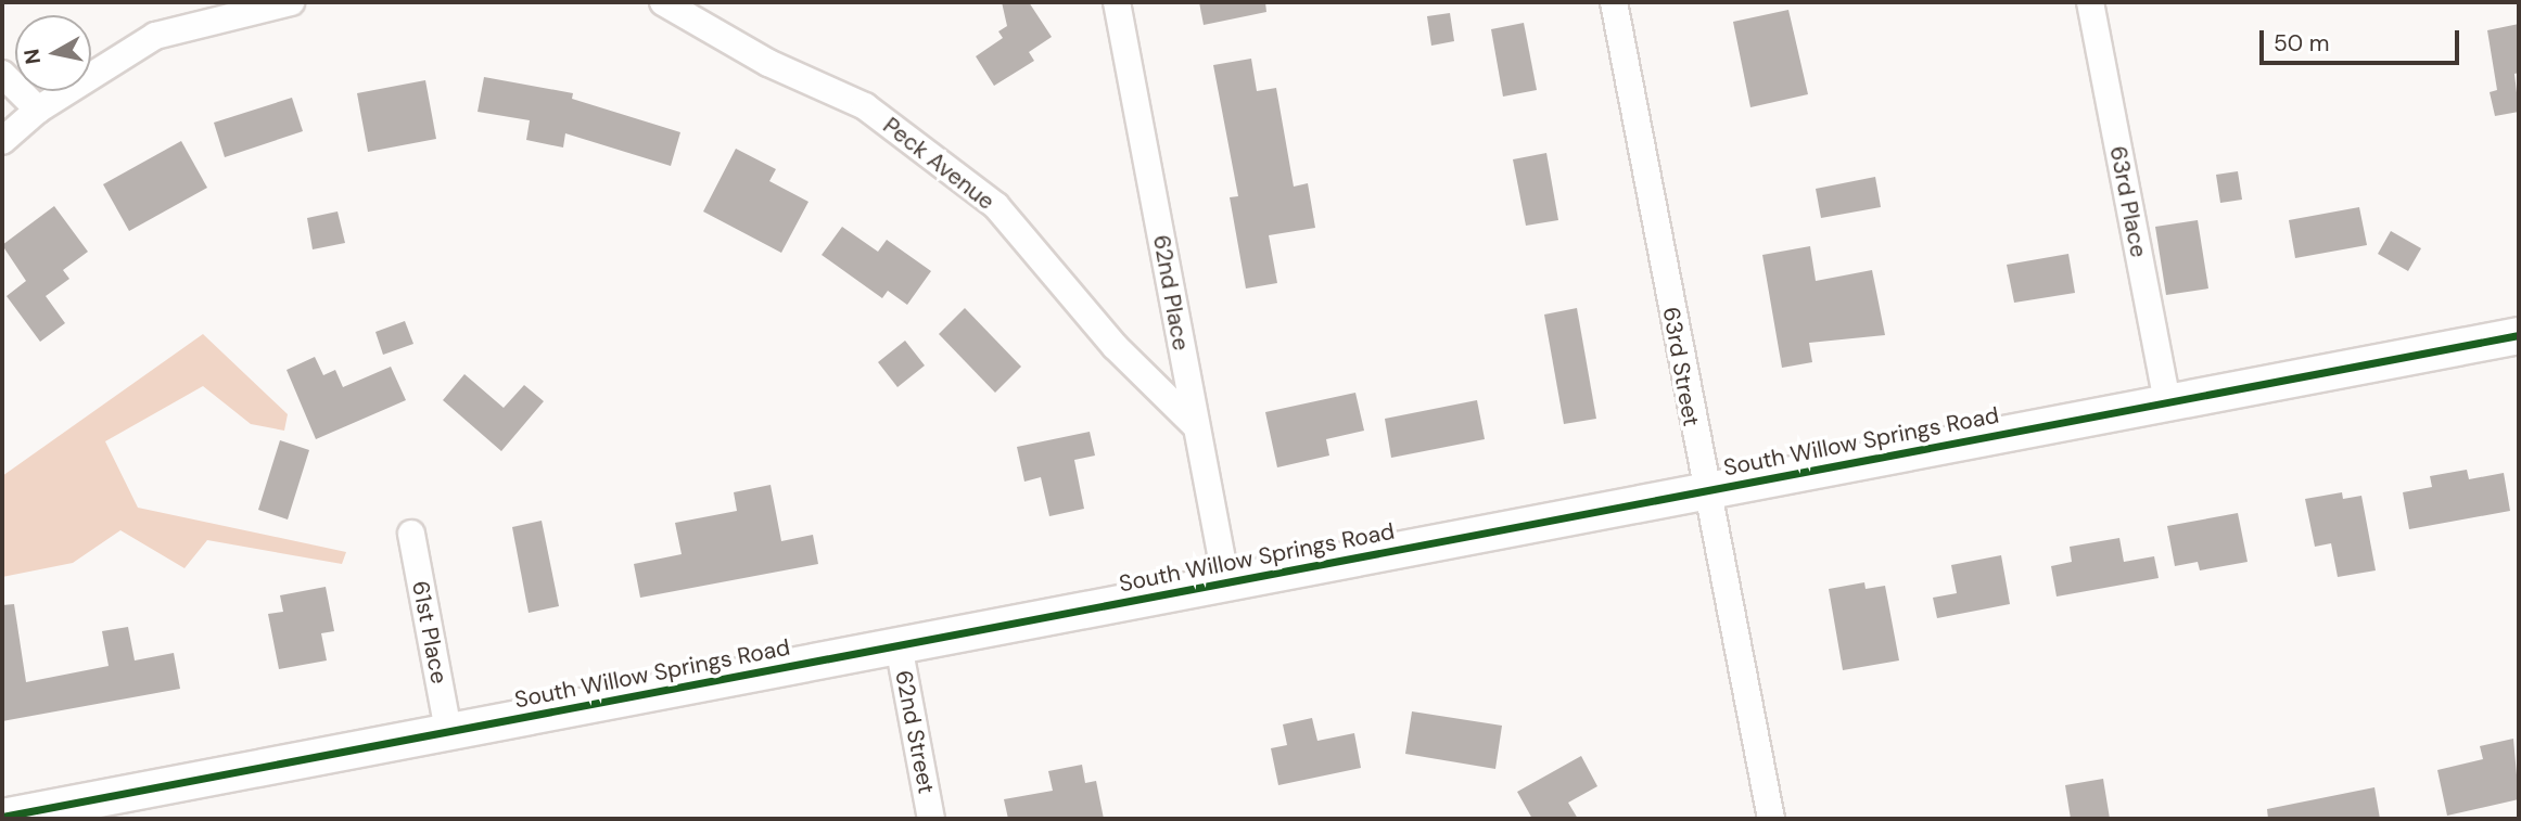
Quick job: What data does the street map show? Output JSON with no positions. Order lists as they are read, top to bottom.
{
  "streets": {
    "street": [
      "Peck Avenue",
      "63rd Place",
      "62nd Place",
      "63rd Street",
      "South Willow Springs Road",
      "61st Place",
      "62nd Street"
    ]
  },
  "crossings": [
    ["Peck Avenue", "62nd Place"],
    ["63rd Place", "South Willow Springs Road"],
    ["62nd Place", "South Willow Springs Road"],
    ["63rd Street", "South Willow Springs Road"],
    ["South Willow Springs Road", "61st Place"],
    ["South Willow Springs Road", "62nd Street"]
  ],
  "scale_bar": "50 m",
  "north": "left"
}
